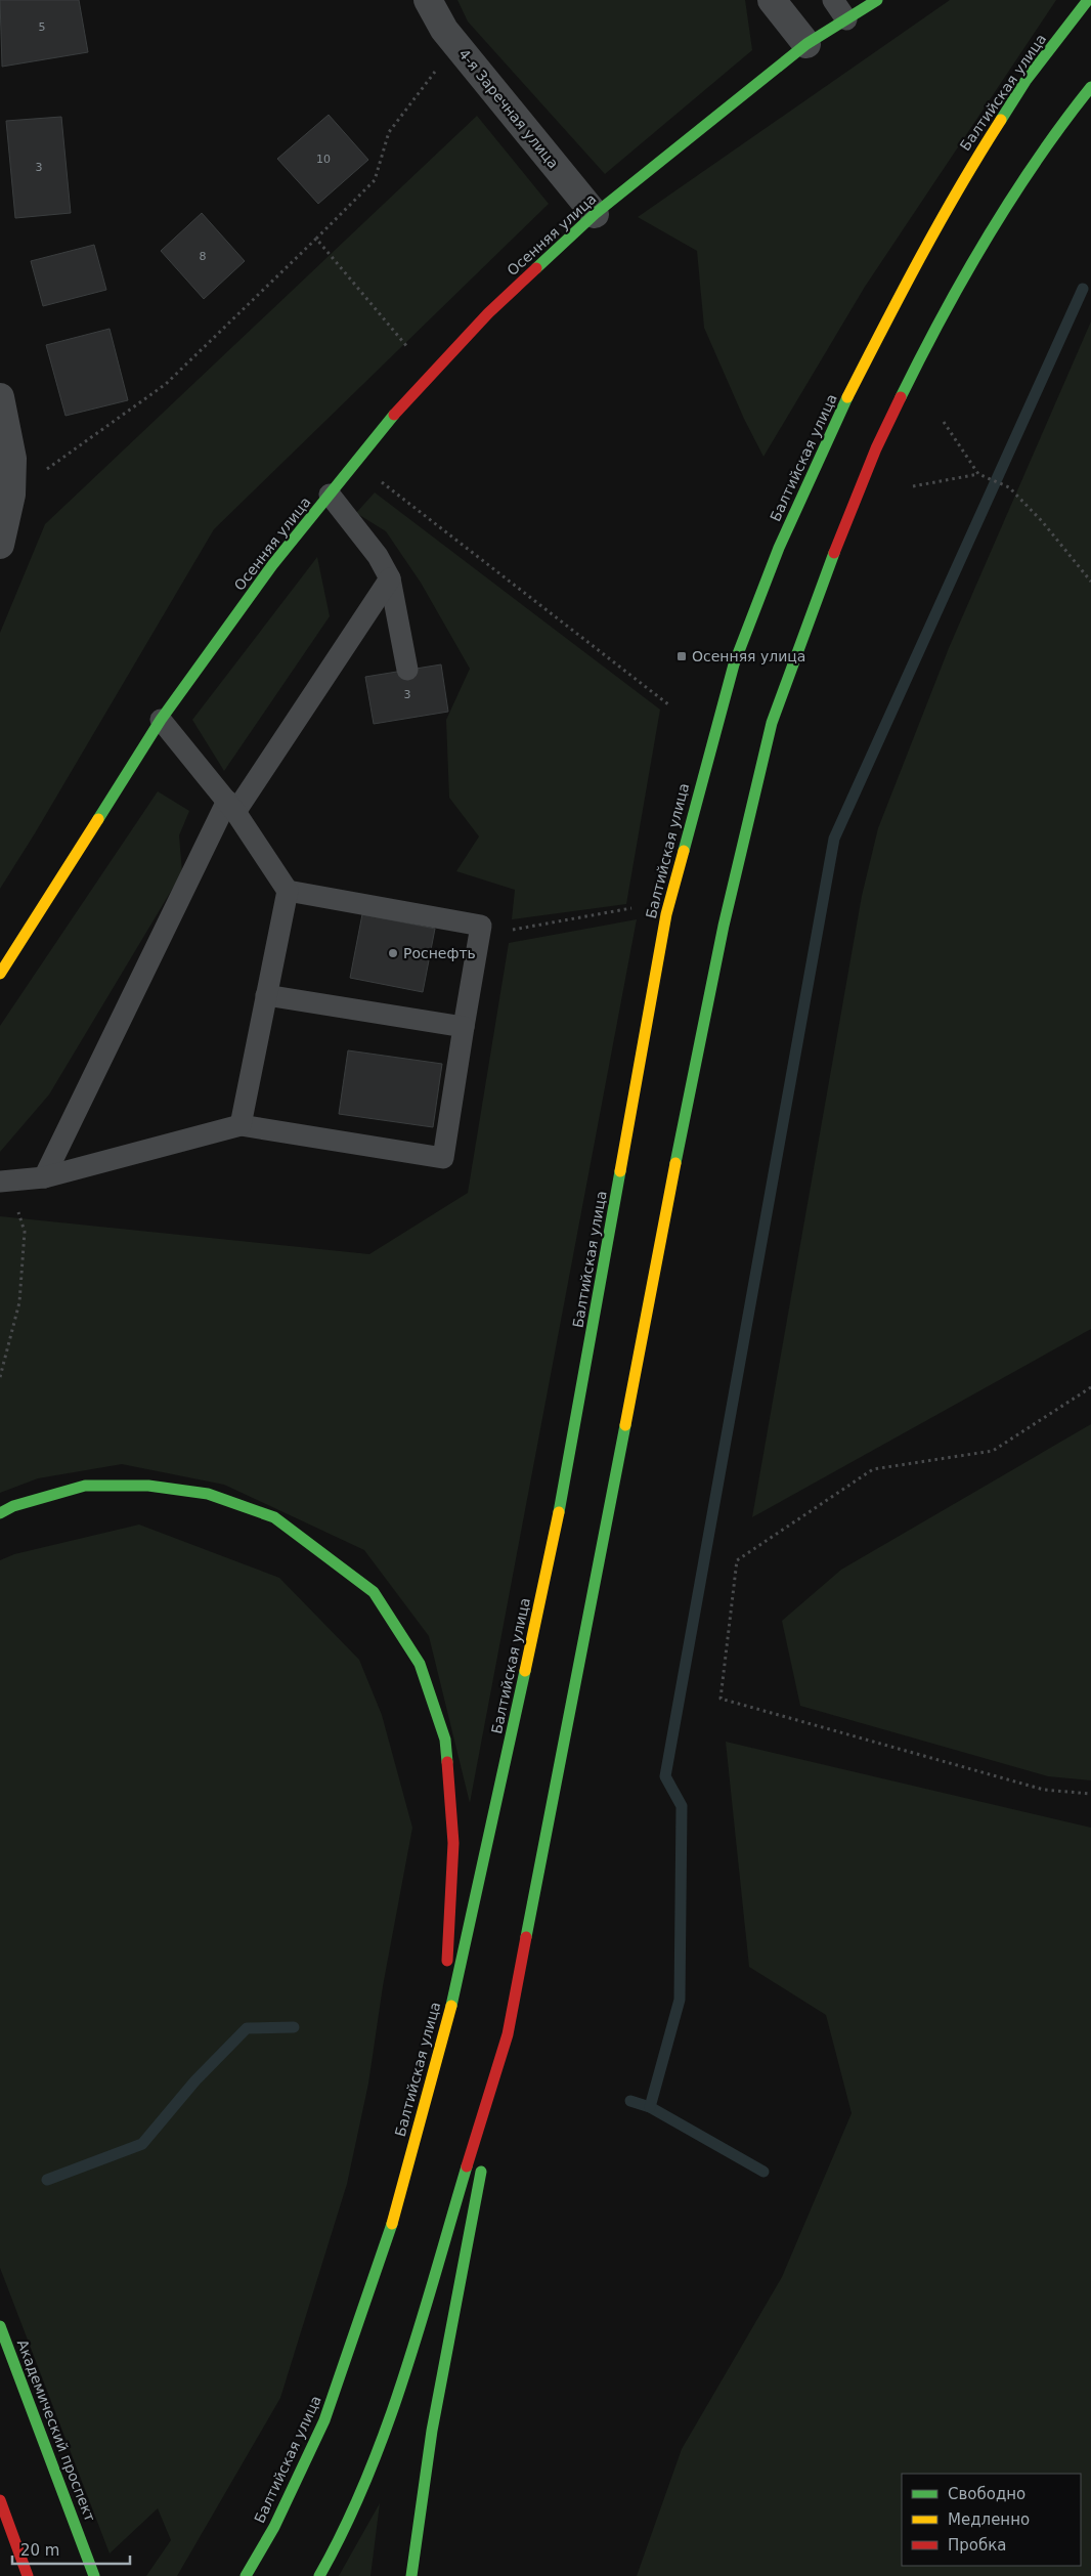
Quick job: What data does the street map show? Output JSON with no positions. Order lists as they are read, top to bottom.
{
  "streets": {
    "main road": ["Балтийская улица", "Осенняя улица", "Академический проспект"],
    "street": ["4-я Заречная улица"]
  },
  "crossings": [
    ["4-я Заречная улица", "Осенняя улица"]
  ],
  "places": {
    "transit": ["Осенняя улица"],
    "other": ["Роснефть"]
  },
  "house_numbers": [
    "5",
    "10",
    "3",
    "8",
    "3"
  ],
  "legend": ["Свободно", "Медленно", "Пробка"],
  "scale_bar": "20 m"
}
